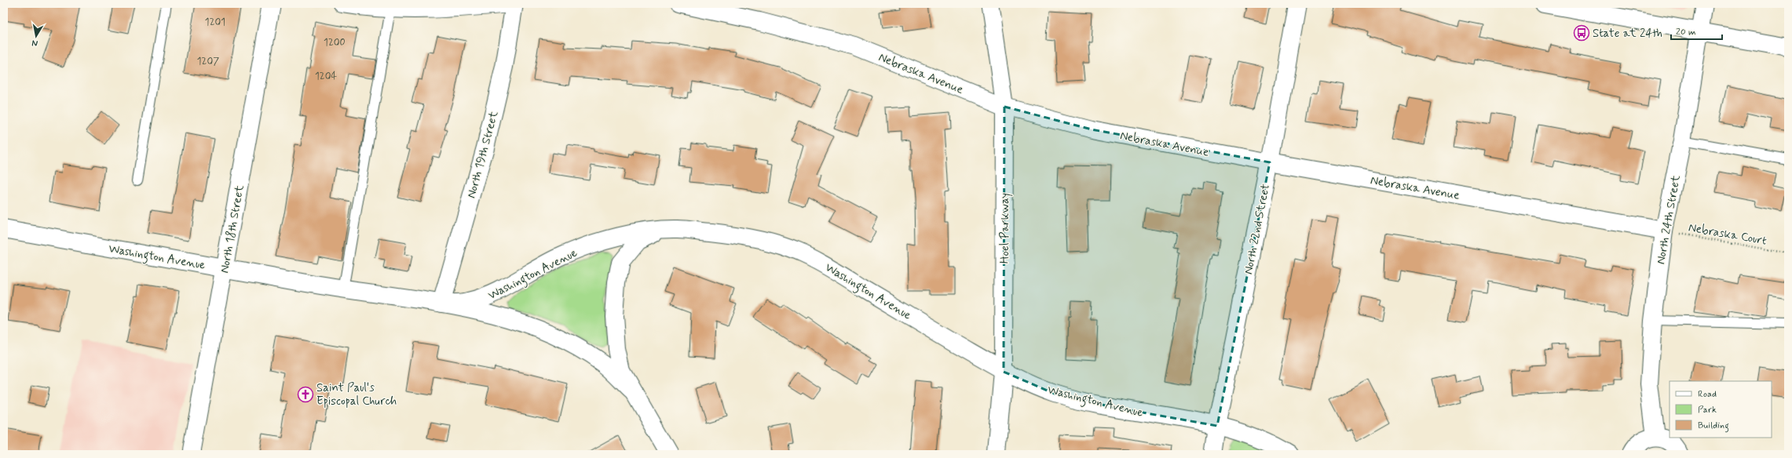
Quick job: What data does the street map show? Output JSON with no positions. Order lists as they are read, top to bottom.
{
  "streets": {
    "street": [
      "Nebraska Avenue",
      "North 19th Street",
      "North 24th Street",
      "Hoel Parkway",
      "North 18th Street",
      "North 22nd Street",
      "Washington Avenue"
    ],
    "path": ["Nebraska Court"]
  },
  "crossings": [
    ["Nebraska Avenue", "North 24th Street"],
    ["Nebraska Avenue", "Hoel Parkway"],
    ["Nebraska Avenue", "North 22nd Street"],
    ["Nebraska Avenue", "Nebraska Court"],
    ["North 19th Street", "Washington Avenue"],
    ["North 24th Street", "Nebraska Court"],
    ["Hoel Parkway", "Washington Avenue"],
    ["North 18th Street", "Washington Avenue"],
    ["North 22nd Street", "Washington Avenue"]
  ],
  "places": {
    "bus stop": ["State at 24th"],
    "church": ["Saint Paul's Episcopal Church"]
  },
  "house_numbers": [
    "1201",
    "1200",
    "1207",
    "1204"
  ],
  "legend": ["Road", "Park", "Building"],
  "scale_bar": "20 m",
  "north": "bottom"
}
